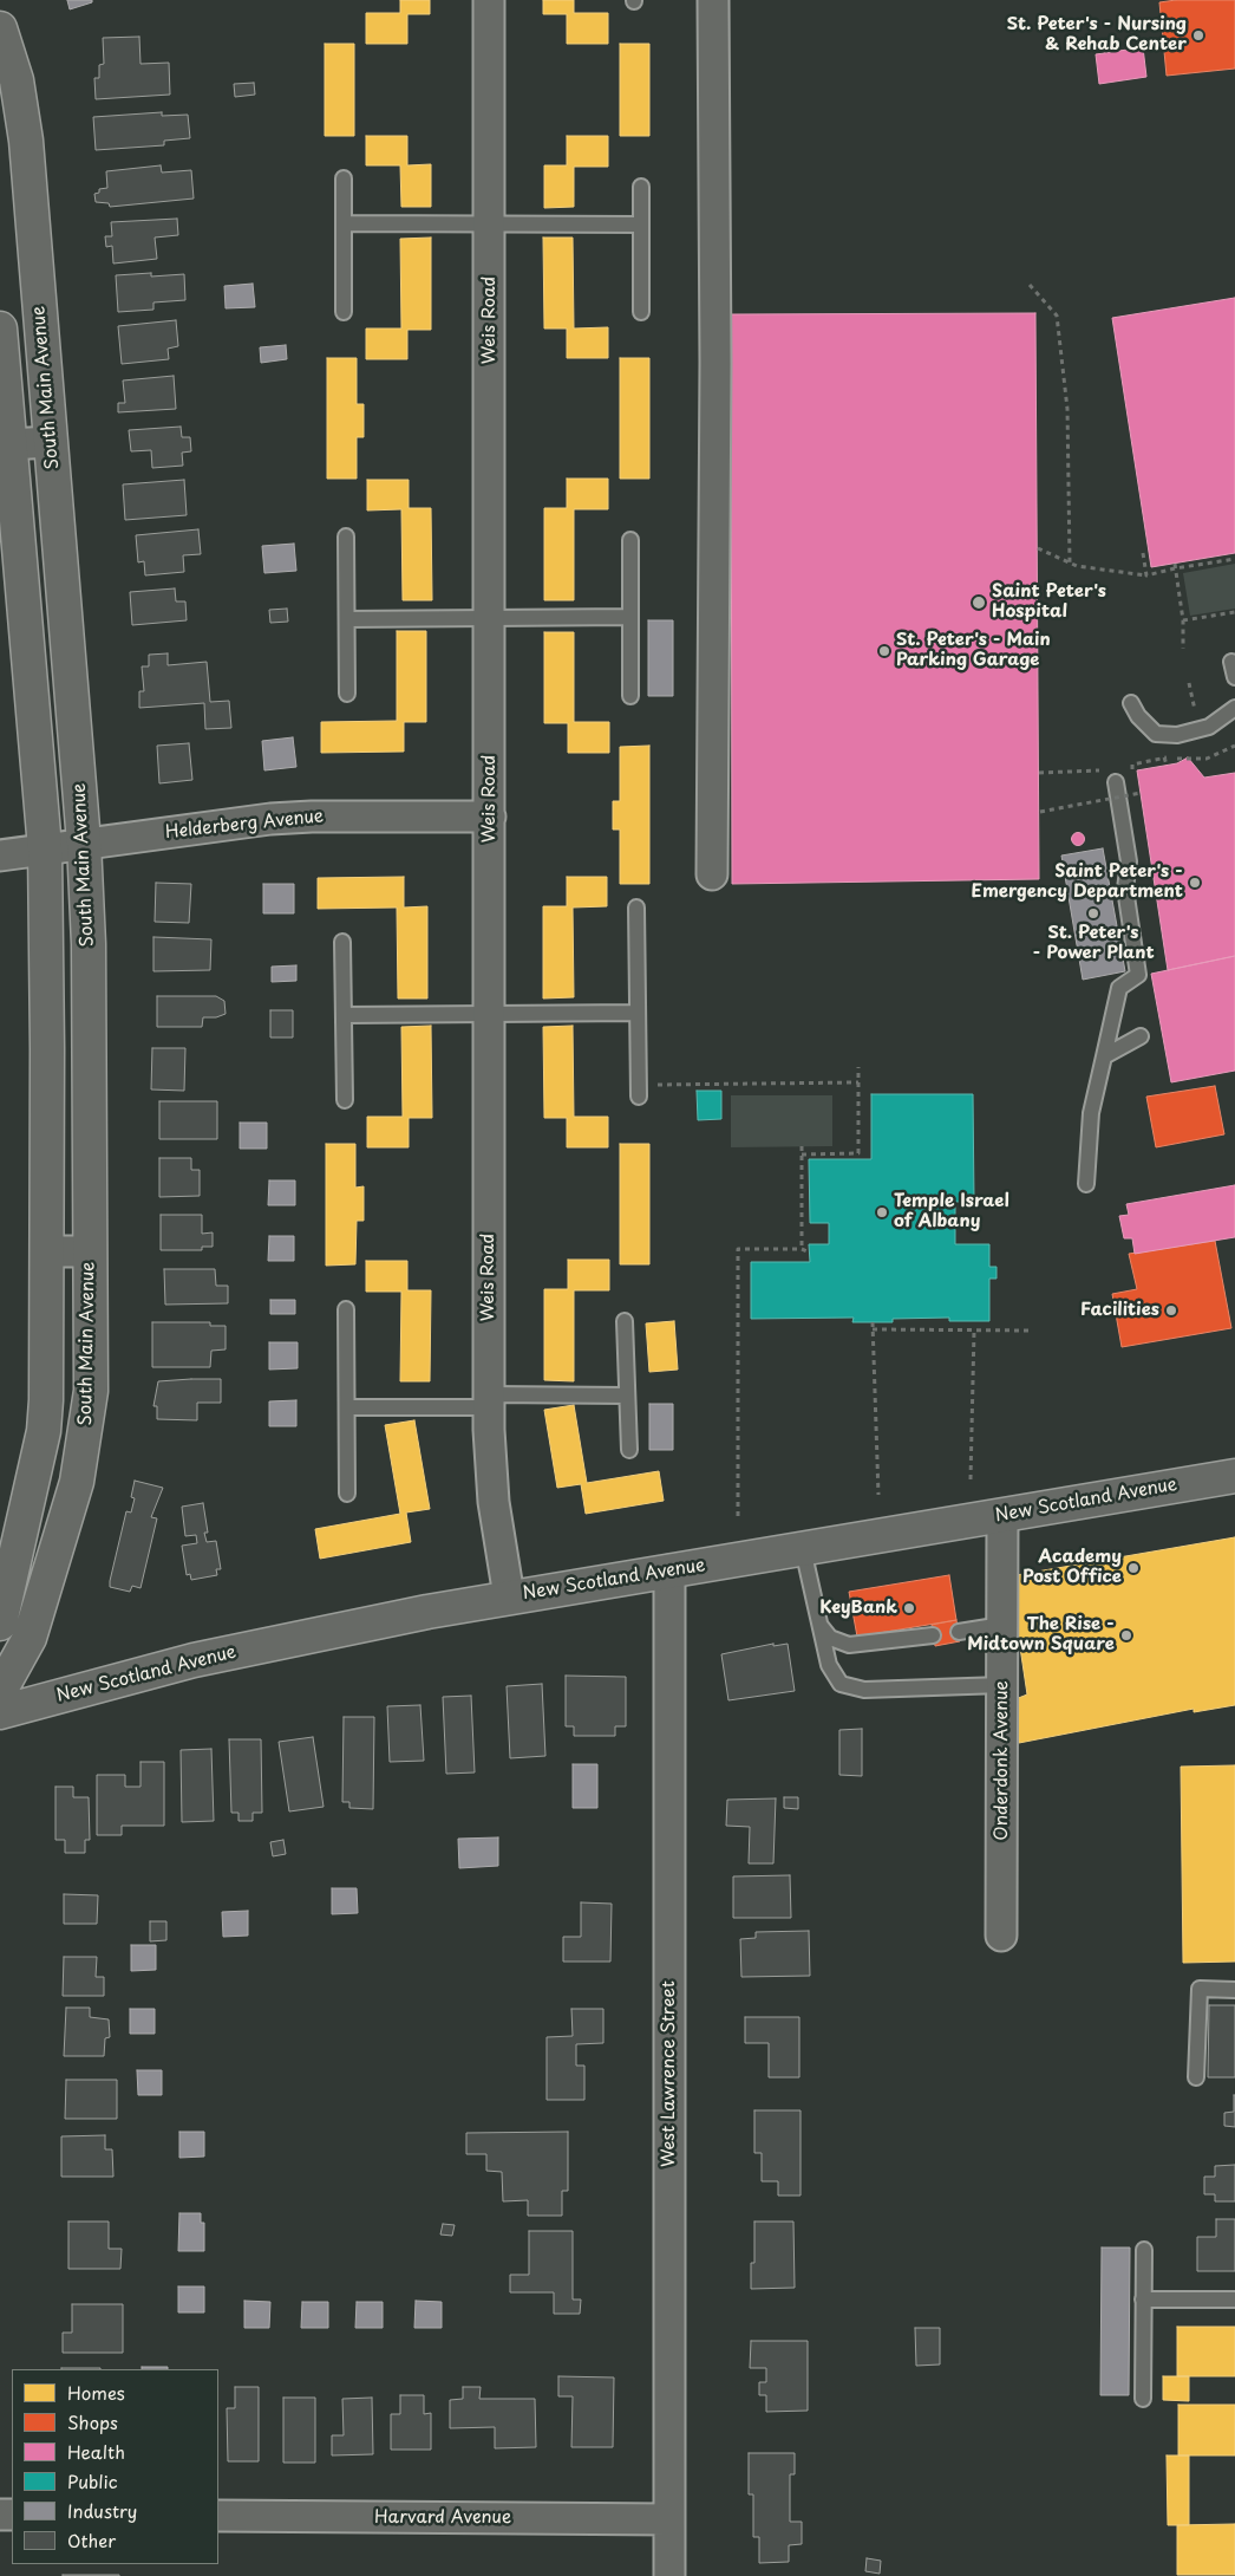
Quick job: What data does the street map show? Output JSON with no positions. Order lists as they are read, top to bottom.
{
  "streets": {
    "street": [
      "Weis Road",
      "South Main Avenue",
      "Helderberg Avenue",
      "New Scotland Avenue",
      "Onderdonk Avenue",
      "West Lawrence Street",
      "Harvard Avenue"
    ]
  },
  "crossings": [
    ["Weis Road", "Helderberg Avenue"],
    ["Weis Road", "New Scotland Avenue"],
    ["South Main Avenue", "Helderberg Avenue"],
    ["New Scotland Avenue", "Onderdonk Avenue"],
    ["New Scotland Avenue", "West Lawrence Street"],
    ["West Lawrence Street", "Harvard Avenue"]
  ],
  "places": [
    "St. Peter's - Nursing & Rehab Center",
    "Saint Peter's Hospital",
    "St. Peter's - Main Parking Garage",
    "Saint Peter's - Emergency Department",
    "St. Peter's - Power Plant",
    "Temple Israel of Albany",
    "Facilities",
    "Academy Post Office",
    "KeyBank",
    "The Rise - Midtown Square"
  ],
  "legend": [
    "Homes",
    "Shops",
    "Health",
    "Public",
    "Industry",
    "Other"
  ]
}
